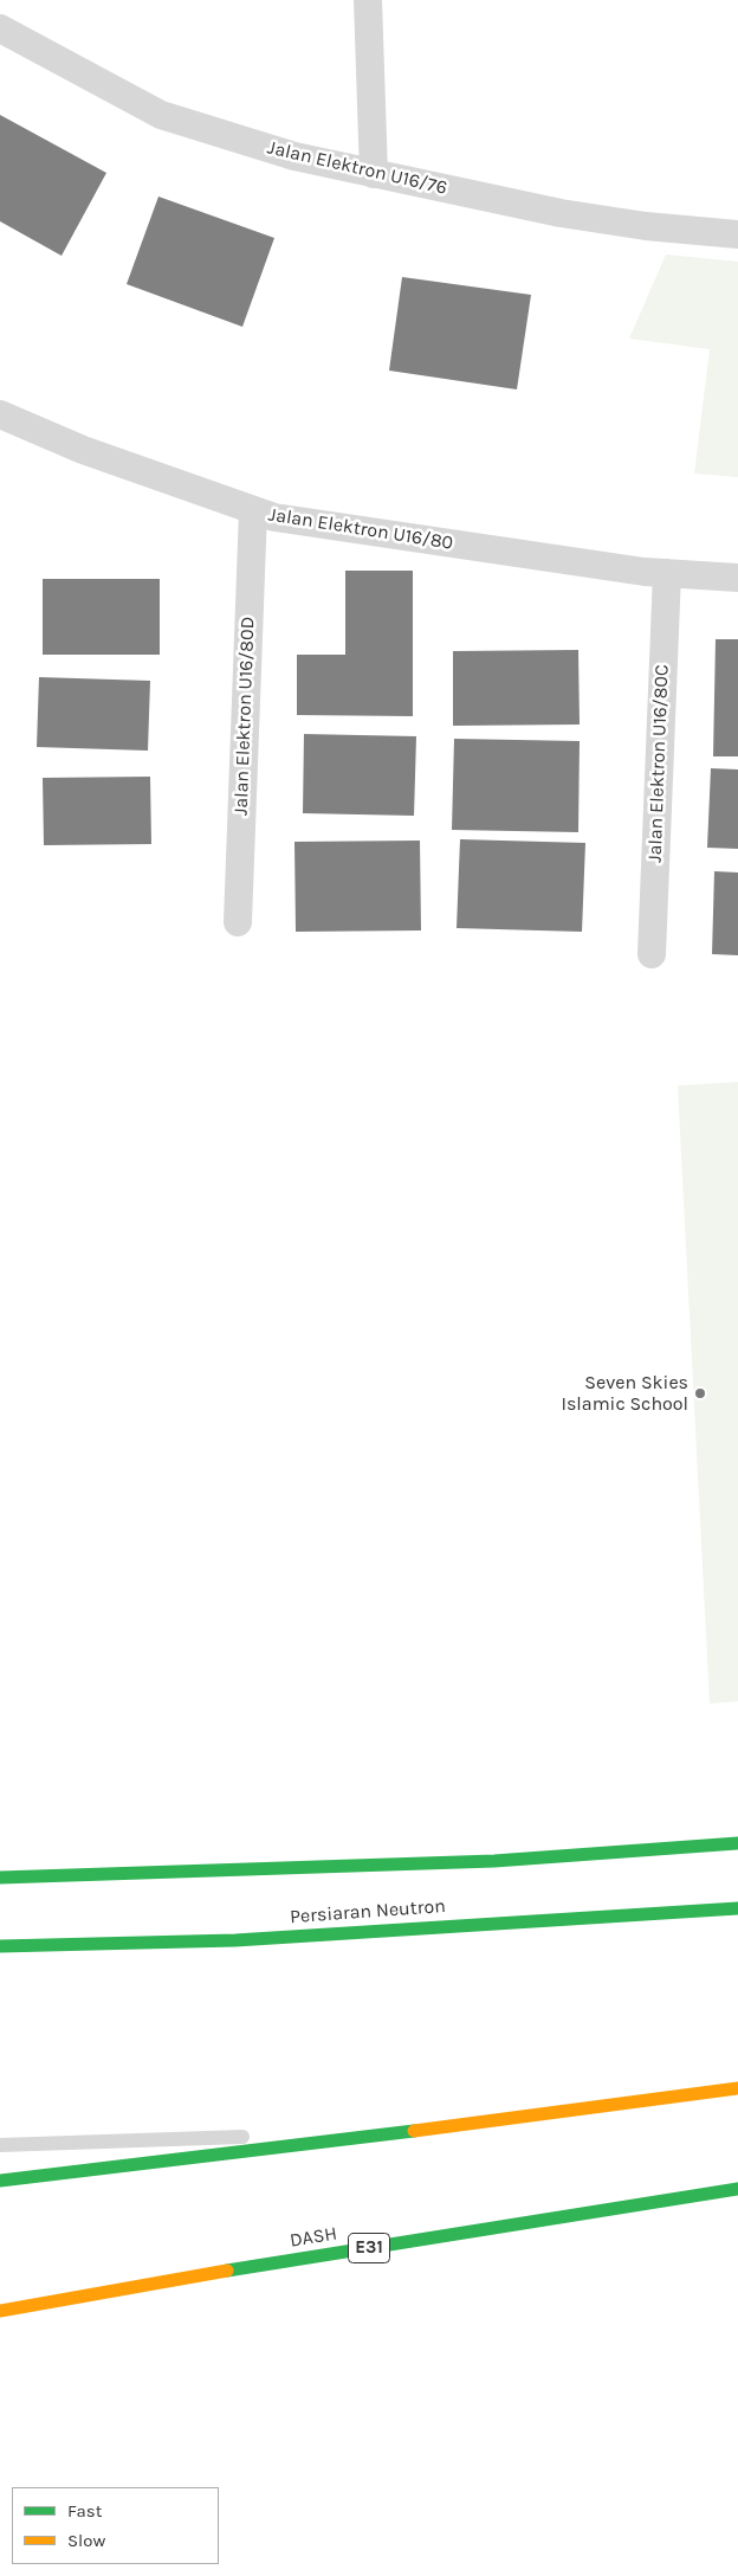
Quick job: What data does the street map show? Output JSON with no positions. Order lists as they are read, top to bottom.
{
  "streets": {
    "main road": ["Persiaran Neutron", "DASH", "E31"],
    "street": [
      "Jalan Elektron U16/76",
      "Jalan Elektron U16/80",
      "Jalan Elektron U16/80D",
      "Jalan Elektron U16/80C"
    ]
  },
  "crossings": [
    ["Jalan Elektron U16/80", "Jalan Elektron U16/80D"],
    ["Jalan Elektron U16/80", "Jalan Elektron U16/80C"]
  ],
  "places": ["Seven Skies Islamic School"],
  "legend": ["Fast", "Slow"]
}
